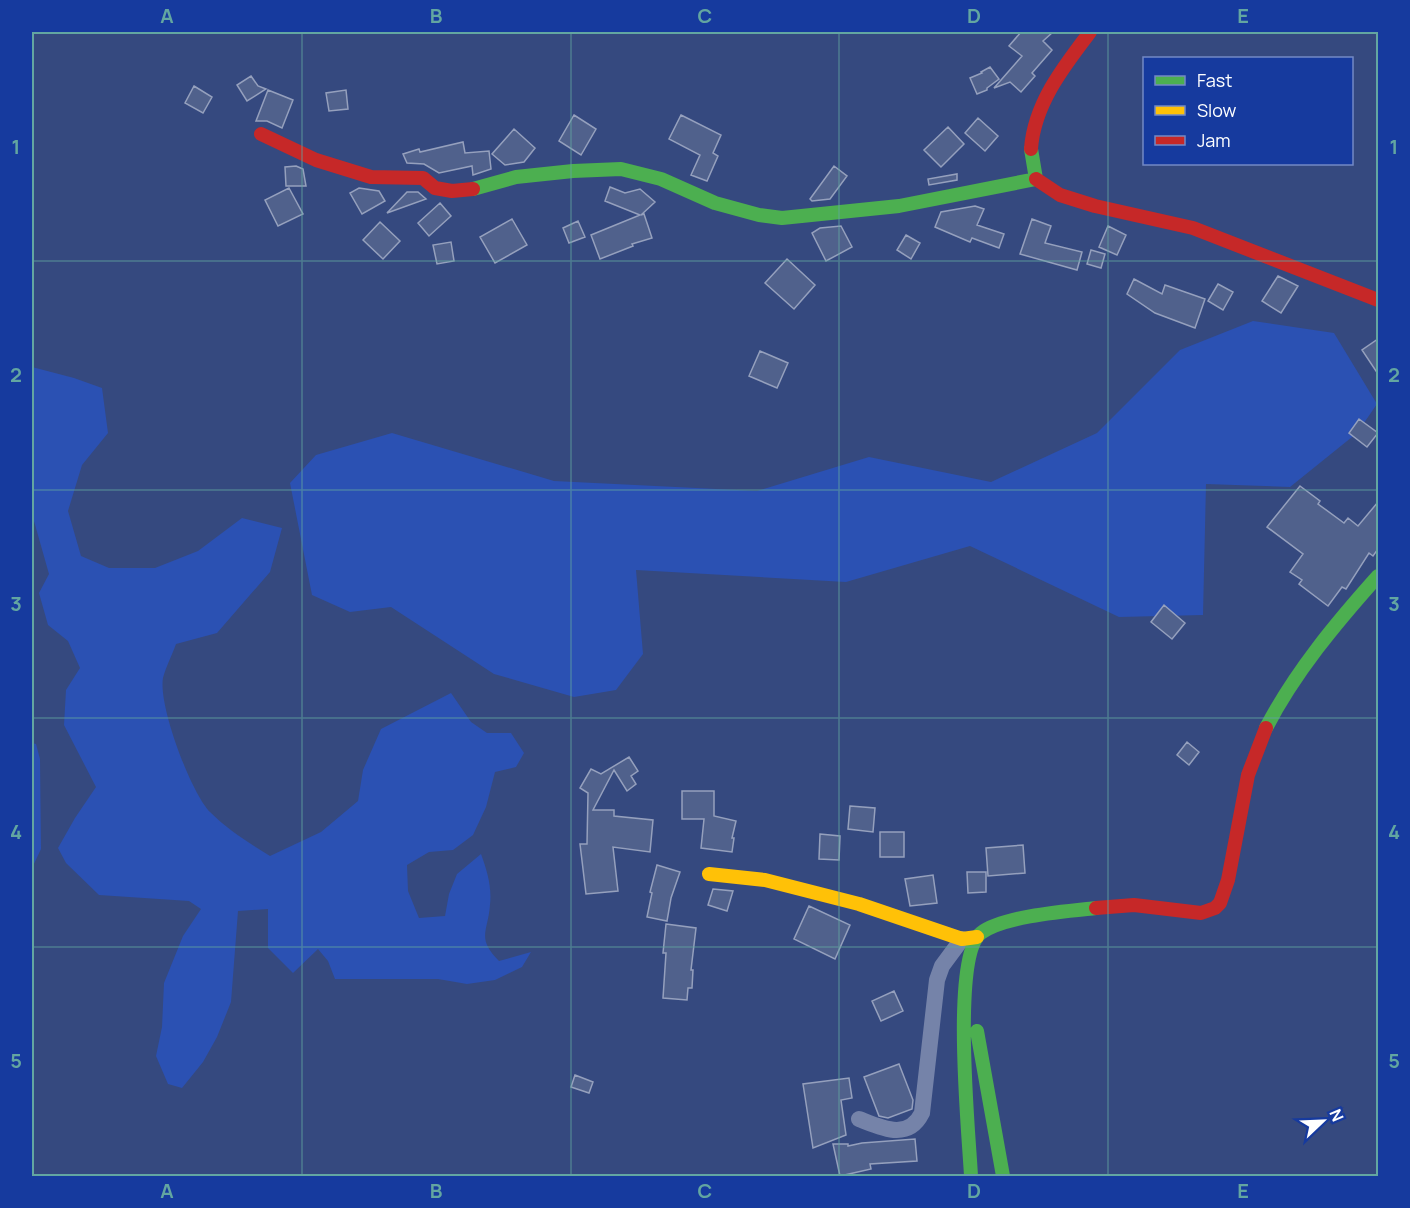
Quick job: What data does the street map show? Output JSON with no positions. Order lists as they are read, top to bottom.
{
  "legend": ["Fast", "Slow", "Jam"],
  "north": "top right",
  "grid": {
    "columns": [
      "A",
      "B",
      "C",
      "D",
      "E"
    ],
    "rows": [
      "1",
      "2",
      "3",
      "4",
      "5"
    ]
  }
}
